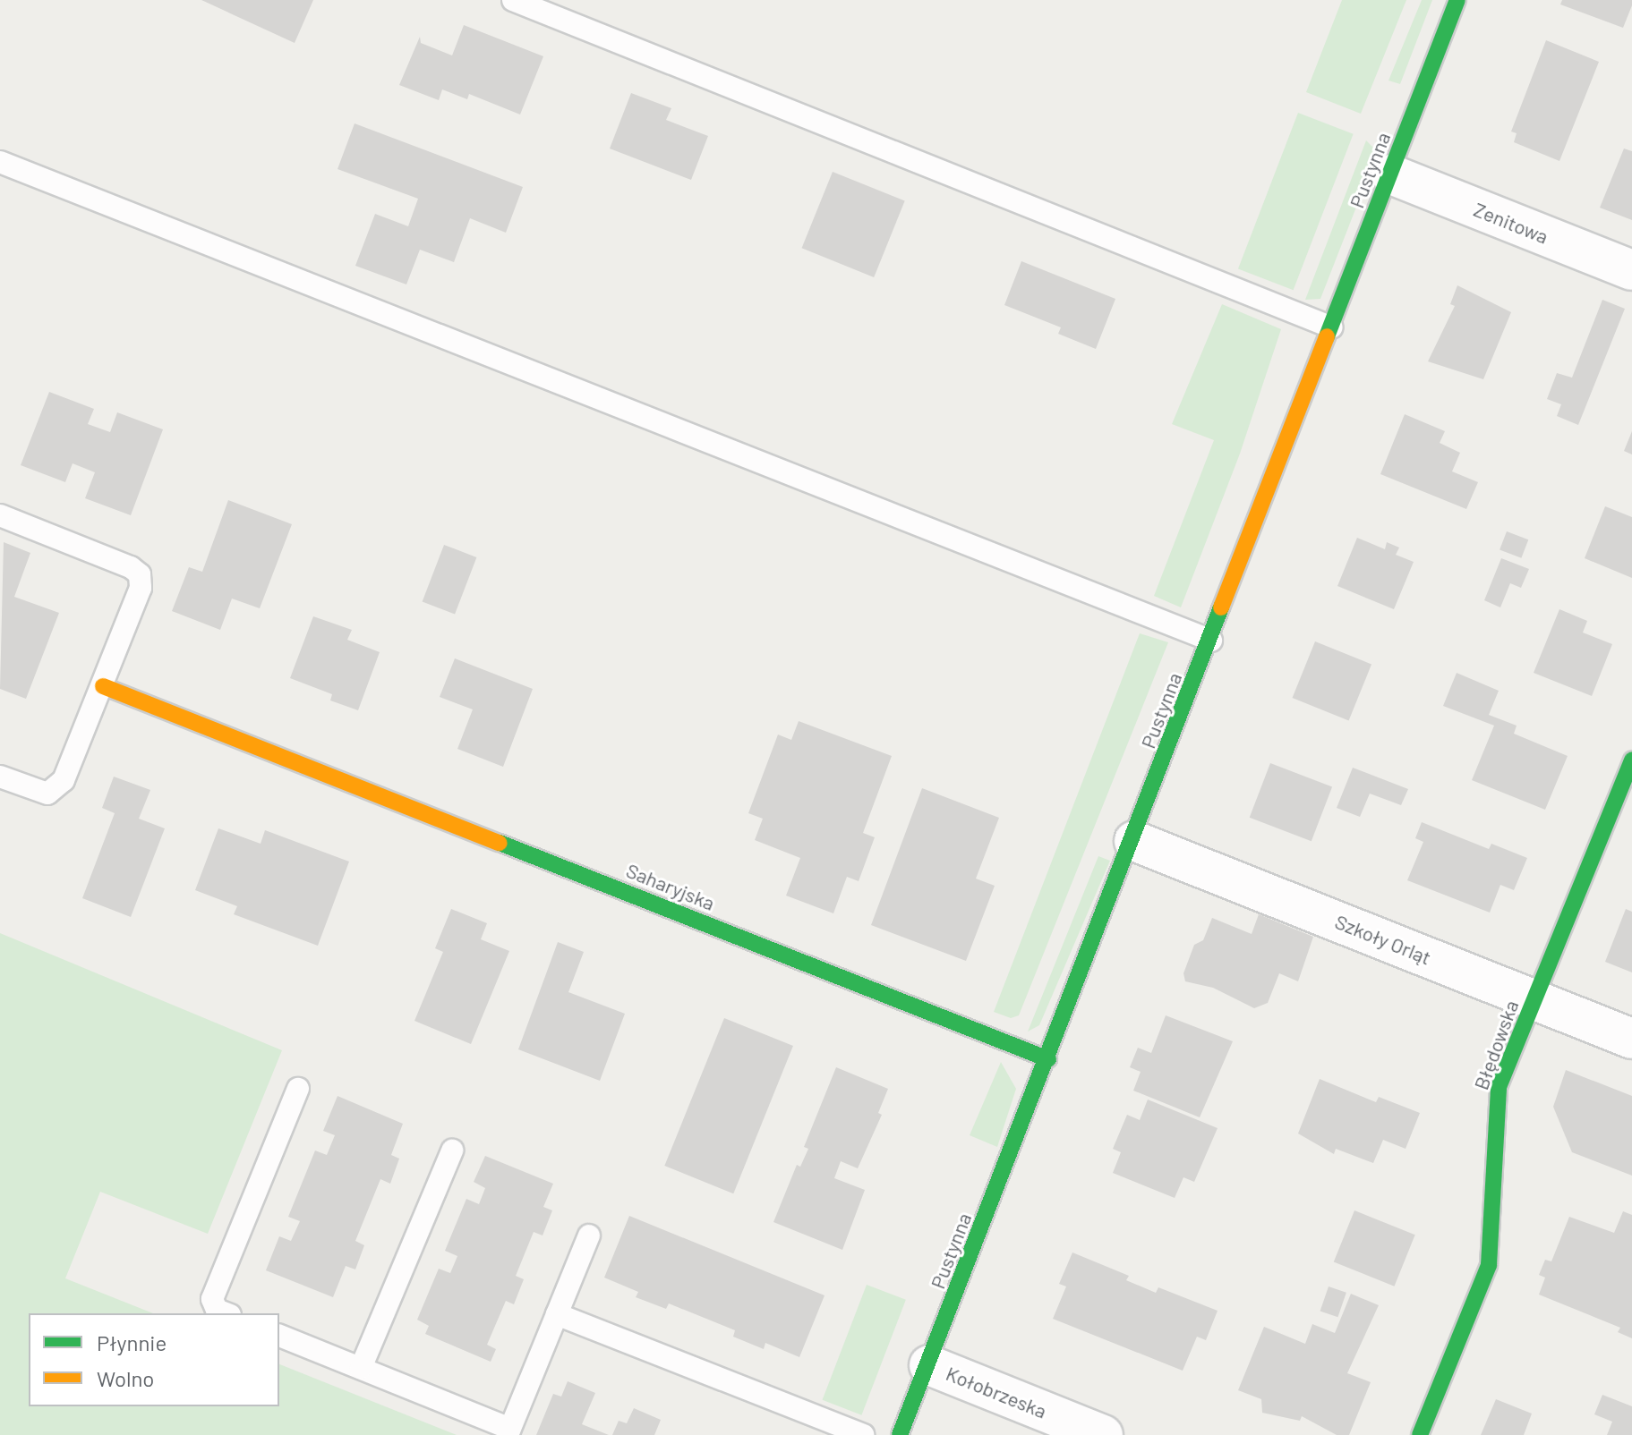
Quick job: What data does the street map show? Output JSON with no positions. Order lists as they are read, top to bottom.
{
  "streets": {
    "street": [
      "Pustynna",
      "Zenitowa",
      "Saharyjska",
      "Szkoły Orląt",
      "Błędowska",
      "Kołobrzeska"
    ]
  },
  "crossings": [
    ["Pustynna", "Zenitowa"],
    ["Pustynna", "Saharyjska"],
    ["Pustynna", "Szkoły Orląt"],
    ["Pustynna", "Kołobrzeska"],
    ["Szkoły Orląt", "Błędowska"]
  ],
  "legend": ["Płynnie", "Wolno"]
}
